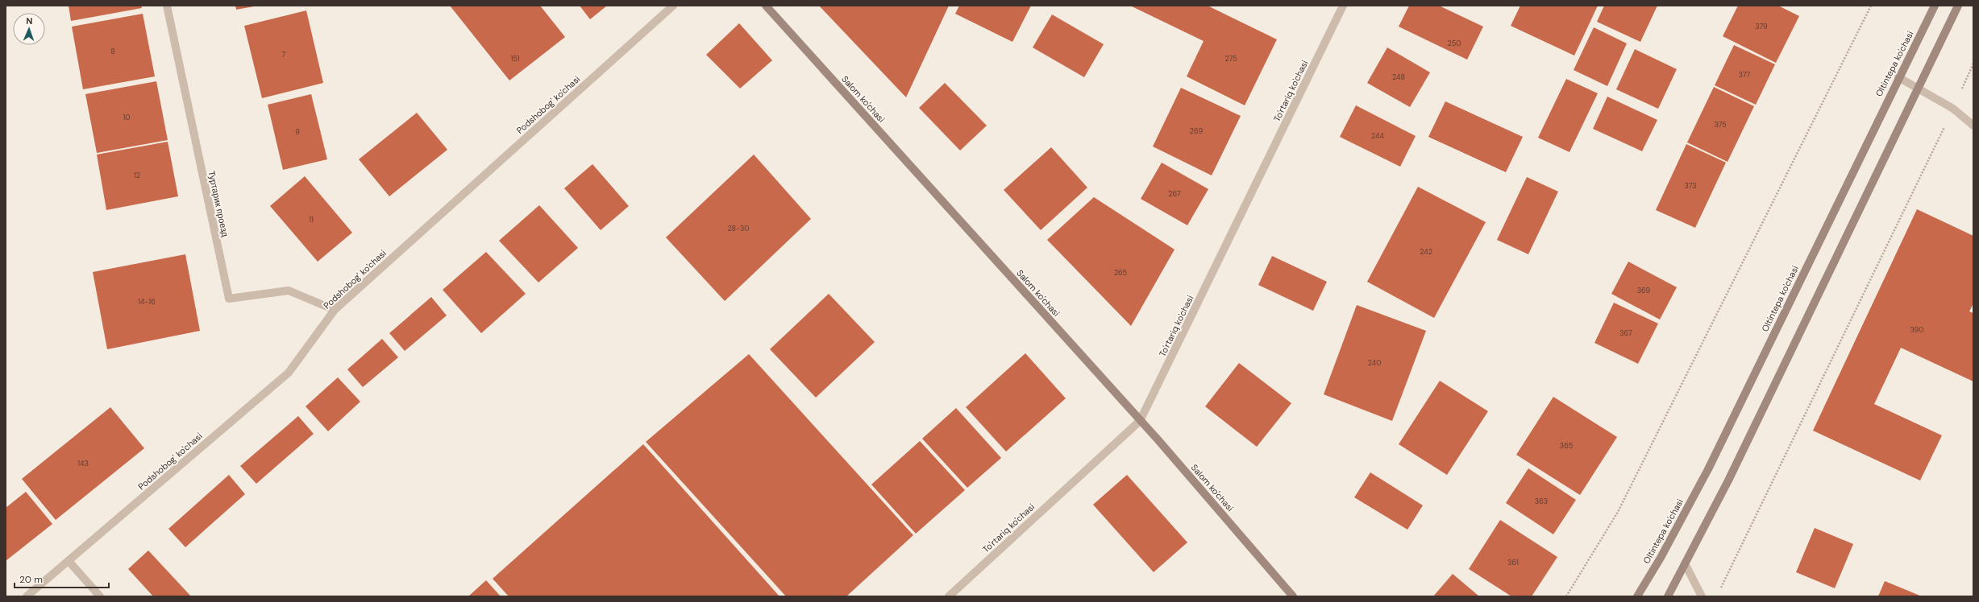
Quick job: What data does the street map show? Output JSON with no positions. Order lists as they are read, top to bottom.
{
  "streets": {
    "main road": ["Oltintepa ko'chasi", "Salom ko'chasi"],
    "street": ["To'rtariq ko'chasi", "Podshobog' ko'chasi", "Туртарик проезд"]
  },
  "crossings": [
    ["To'rtariq ko'chasi", "Salom ko'chasi"],
    ["Podshobog' ko'chasi", "Туртарик проезд"]
  ],
  "house_numbers": [
    "379",
    "250",
    "8",
    "7",
    "151",
    "275",
    "377",
    "248",
    "10",
    "375",
    "269",
    "9",
    "244",
    "12",
    "373",
    "267",
    "11",
    "28-30",
    "242",
    "265",
    "369",
    "14-16",
    "390",
    "367",
    "240",
    "365",
    "143",
    "363",
    "361"
  ],
  "scale_bar": "20 m",
  "north": "top"
}
